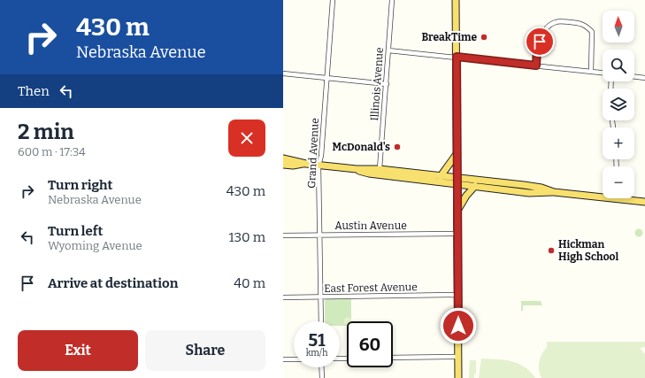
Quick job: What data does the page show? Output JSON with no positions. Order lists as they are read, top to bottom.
{
  "streets": {
    "street": [
      "Illinois Avenue",
      "Grand Avenue",
      "Austin Avenue",
      "East Forest Avenue"
    ]
  },
  "crossings": [
    ["Grand Avenue", "Austin Avenue"],
    ["Grand Avenue", "East Forest Avenue"]
  ],
  "places": ["BreakTime", "McDonald's", "Hickman High School"],
  "north": "top",
  "page": {
    "turn": ["430 m", "Nebraska Avenue"],
    "map_buttons": ["+", "−"],
    "then": "Then",
    "heading": ["2 min", "600 m · 17:34"],
    "list": [
      {
        "name": "Turn right",
        "note": "Nebraska Avenue",
        "value": "430 m"
      },
      {
        "name": "Turn left",
        "note": "Wyoming Avenue",
        "value": "130 m"
      },
      {
        "name": "Arrive at destination",
        "value": "40 m"
      }
    ],
    "speed": "51 km/h",
    "limit": "60",
    "buttons": ["Exit", "Share"]
  }
}
